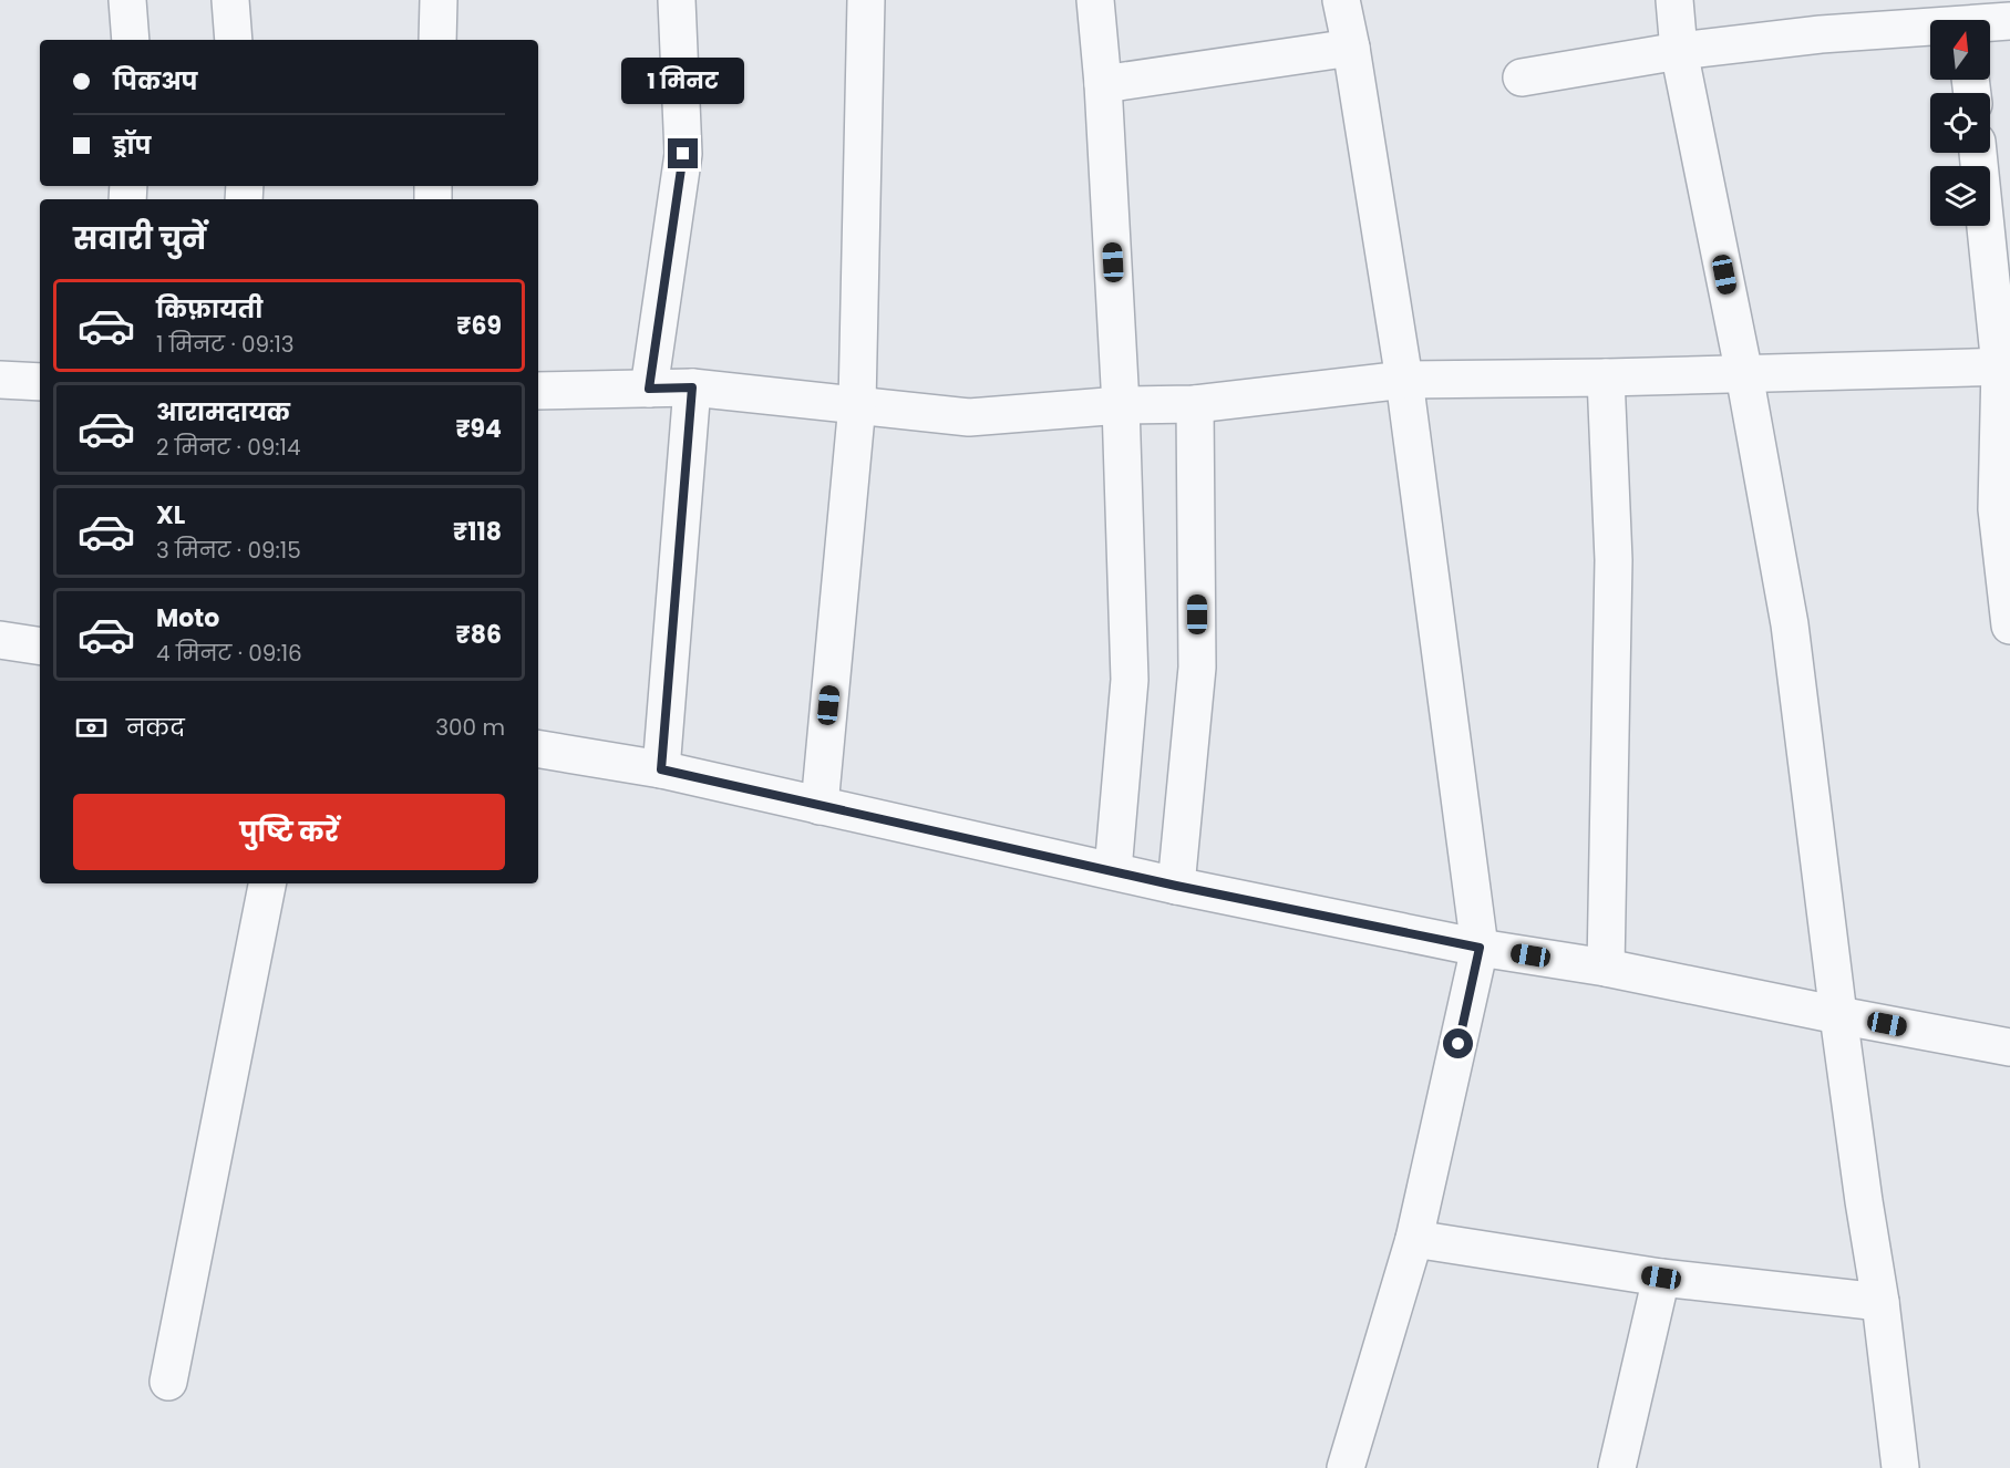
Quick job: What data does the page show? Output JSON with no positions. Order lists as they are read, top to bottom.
{
  "north": "top",
  "page": {
    "banner": ["पिकअप", "ड्रॉप"],
    "bubble": "1 मिनट",
    "heading": "सवारी चुनें",
    "list": [
      {
        "name": "किफ़ायती",
        "note": "1 मिनट · 09:13",
        "value": "₹69"
      },
      {
        "name": "आरामदायक",
        "note": "2 मिनट · 09:14",
        "value": "₹94"
      },
      {
        "name": "XL",
        "note": "3 मिनट · 09:15",
        "value": "₹118"
      },
      {
        "name": "Moto",
        "note": "4 मिनट · 09:16",
        "value": "₹86"
      }
    ],
    "pay": ["नकद", "300 m"],
    "buttons": "पुष्टि करें"
  }
}
